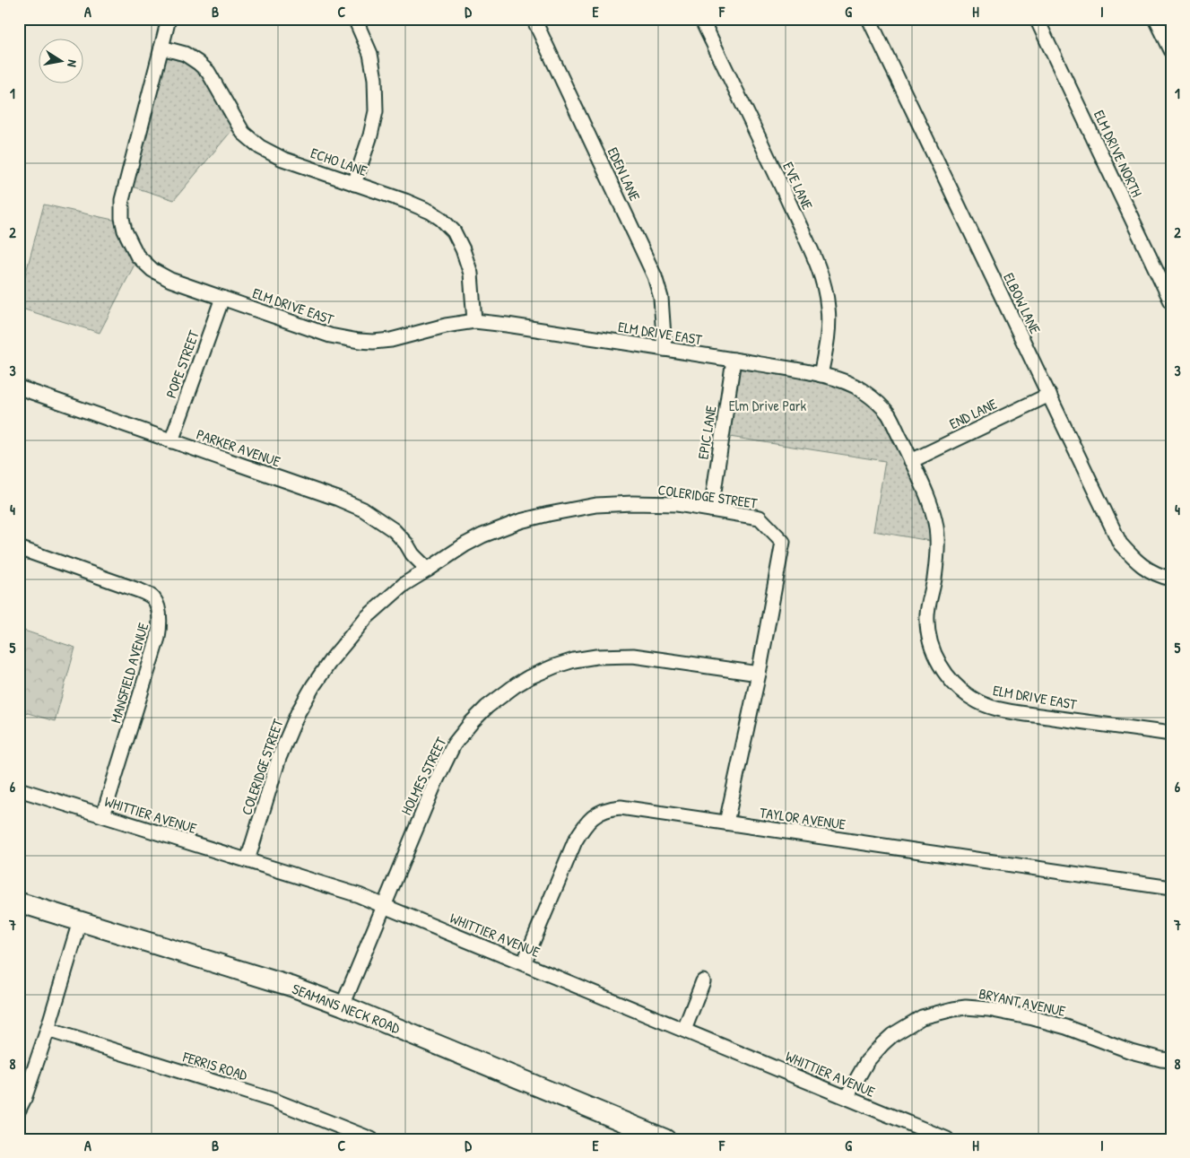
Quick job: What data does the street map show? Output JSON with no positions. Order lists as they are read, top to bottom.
{
  "streets": {
    "main road": ["SEAMANS NECK ROAD"],
    "street": [
      "ELM DRIVE NORTH",
      "ECHO LANE",
      "EDEN LANE",
      "EVE LANE",
      "ELBOW LANE",
      "ELM DRIVE EAST",
      "POPE STREET",
      "END LANE",
      "EPIC LANE",
      "PARKER AVENUE",
      "COLERIDGE STREET",
      "MANSFIELD AVENUE",
      "HOLMES STREET",
      "WHITTIER AVENUE",
      "TAYLOR AVENUE",
      "BRYANT AVENUE",
      "FERRIS ROAD"
    ]
  },
  "crossings": [
    ["ECHO LANE", "ELM DRIVE EAST"],
    ["EDEN LANE", "ELM DRIVE EAST"],
    ["EVE LANE", "ELM DRIVE EAST"],
    ["ELBOW LANE", "END LANE"],
    ["ELM DRIVE EAST", "POPE STREET"],
    ["ELM DRIVE EAST", "END LANE"],
    ["ELM DRIVE EAST", "EPIC LANE"],
    ["POPE STREET", "PARKER AVENUE"],
    ["EPIC LANE", "COLERIDGE STREET"],
    ["PARKER AVENUE", "COLERIDGE STREET"],
    ["COLERIDGE STREET", "HOLMES STREET"],
    ["COLERIDGE STREET", "WHITTIER AVENUE"],
    ["COLERIDGE STREET", "TAYLOR AVENUE"],
    ["MANSFIELD AVENUE", "WHITTIER AVENUE"],
    ["HOLMES STREET", "WHITTIER AVENUE"],
    ["HOLMES STREET", "SEAMANS NECK ROAD"],
    ["WHITTIER AVENUE", "TAYLOR AVENUE"],
    ["WHITTIER AVENUE", "BRYANT AVENUE"]
  ],
  "parks": ["Elm Drive Park"],
  "north": "right",
  "grid": {
    "columns": [
      "A",
      "B",
      "C",
      "D",
      "E",
      "F",
      "G",
      "H",
      "I"
    ],
    "rows": [
      "1",
      "2",
      "3",
      "4",
      "5",
      "6",
      "7",
      "8"
    ]
  }
}
